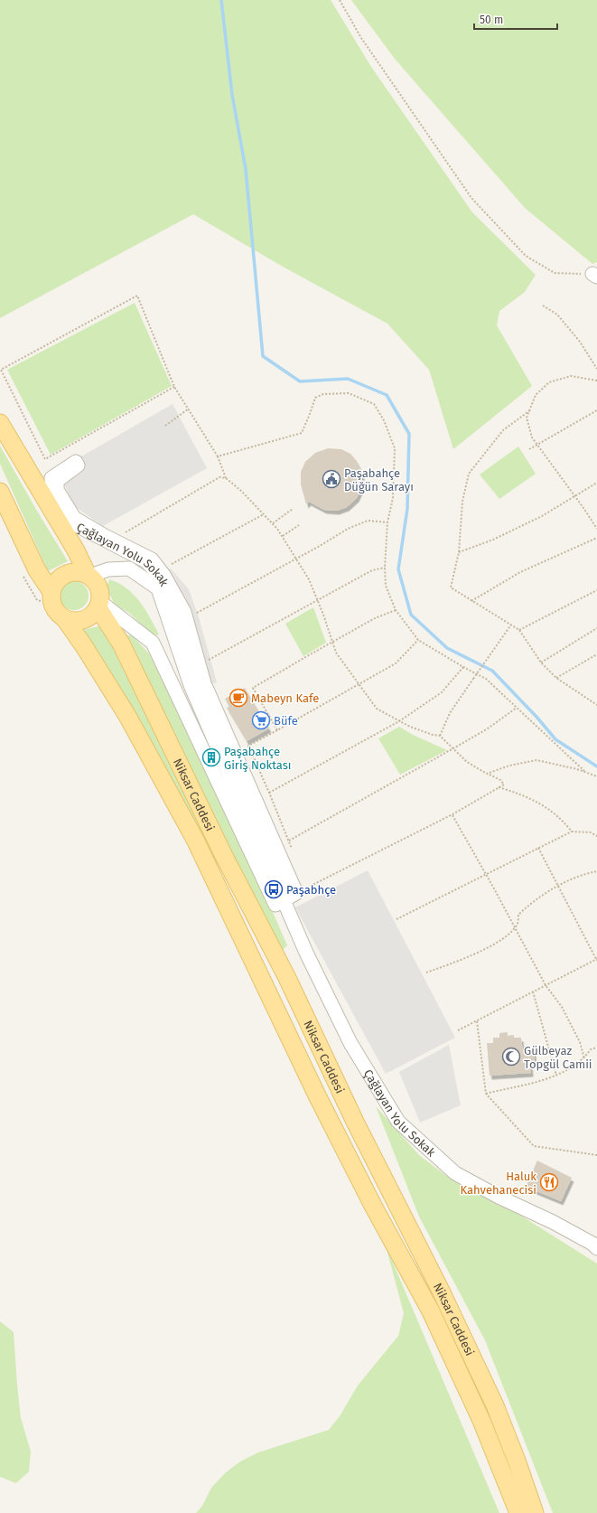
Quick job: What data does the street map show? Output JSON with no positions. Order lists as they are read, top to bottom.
{
  "streets": {
    "main road": ["Niksar Caddesi"],
    "street": ["Çağlayan Yolu Sokak"]
  },
  "crossings": [
    ["Çağlayan Yolu Sokak", "Niksar Caddesi"]
  ],
  "places": {
    "public building": ["Paşabahçe Düğün Sarayı"],
    "cafe": ["Mabeyn Kafe"],
    "supermarket": ["Büfe"],
    "building": ["Paşabahçe Giriş Noktası"],
    "bus stop": ["Paşabhçe"],
    "mosque": ["Gülbeyaz Topgül Camii"],
    "restaurant": ["Haluk Kahvehanecisi"]
  },
  "scale_bar": "50 m"
}
